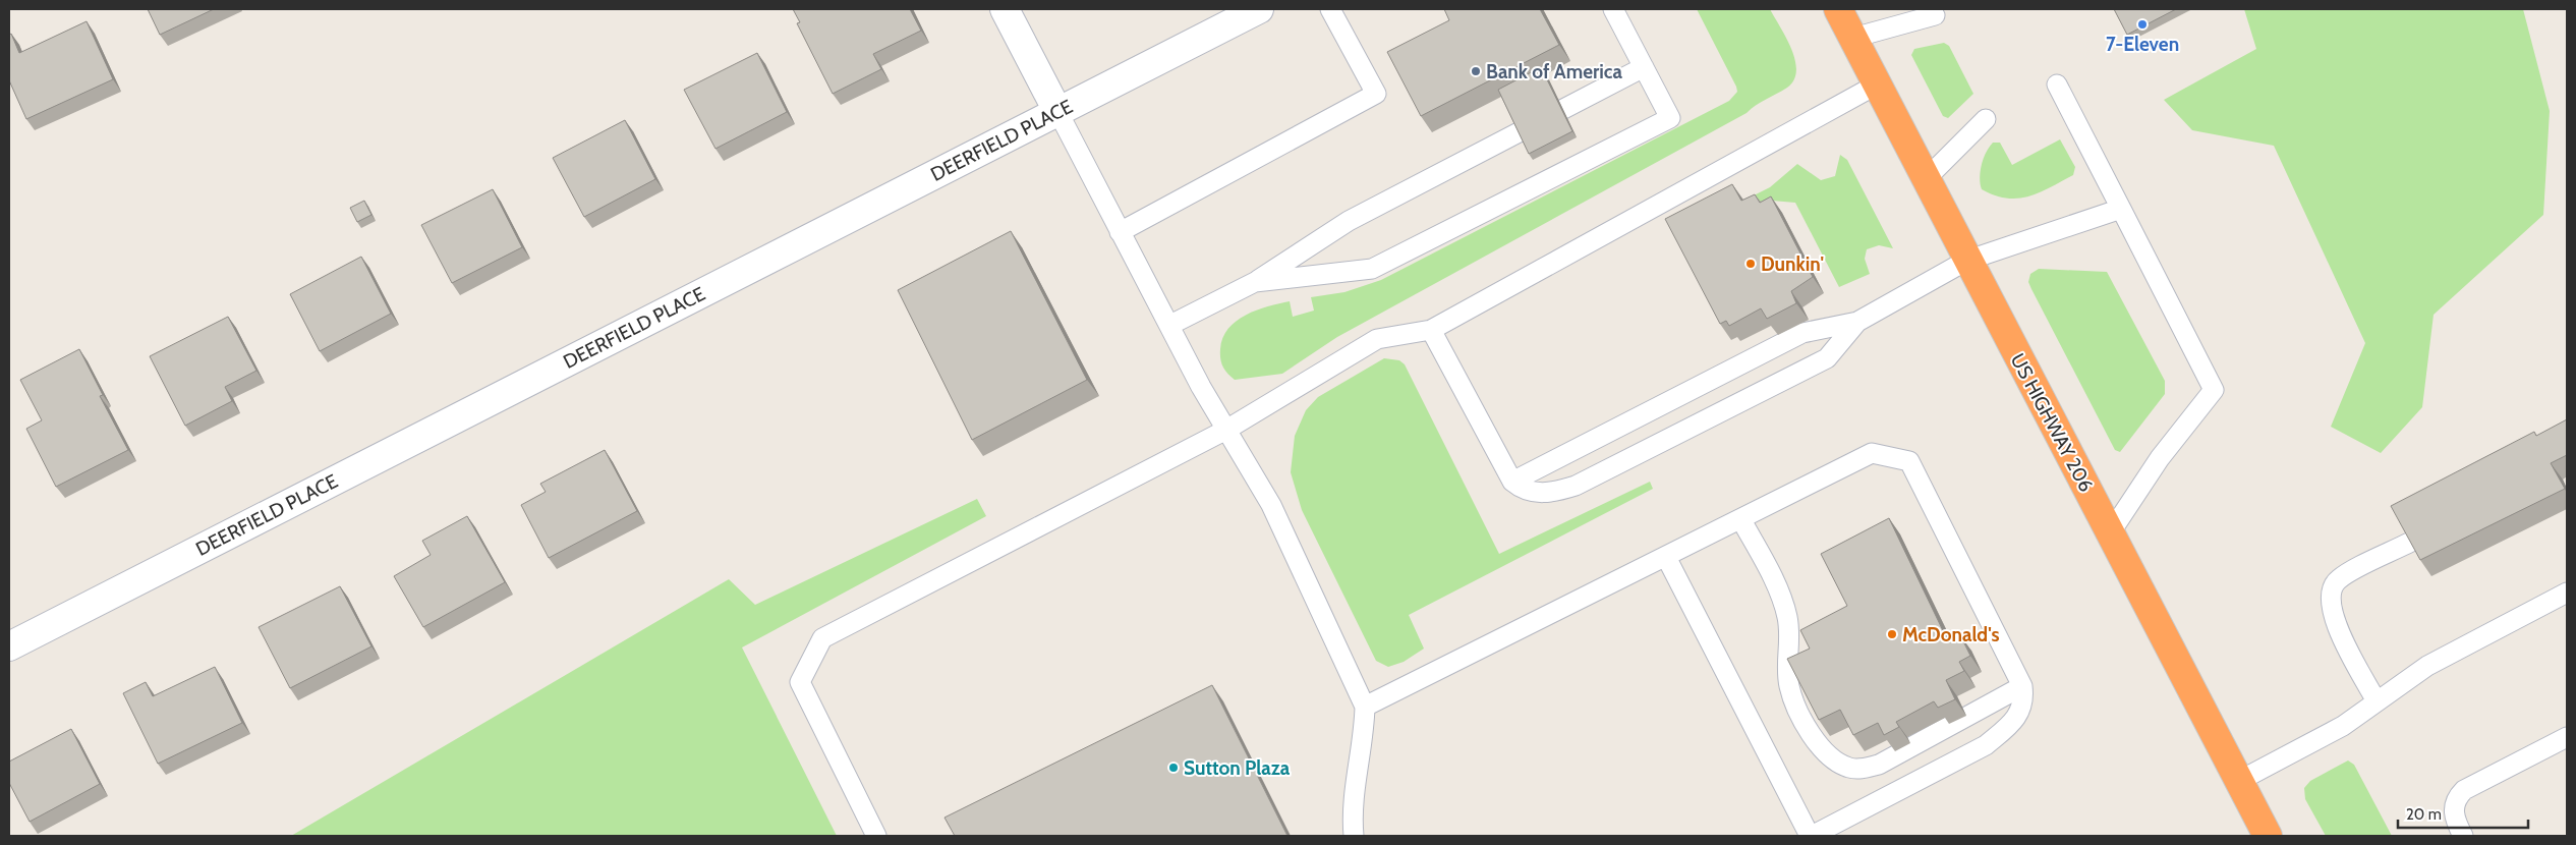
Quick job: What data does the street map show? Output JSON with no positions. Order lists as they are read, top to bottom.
{
  "streets": {
    "highway": ["US HIGHWAY 206"],
    "street": ["DEERFIELD PLACE"]
  },
  "places": [
    "7-Eleven",
    "Bank of America",
    "Dunkin'",
    "McDonald's",
    "Sutton Plaza"
  ],
  "scale_bar": "20 m"
}
